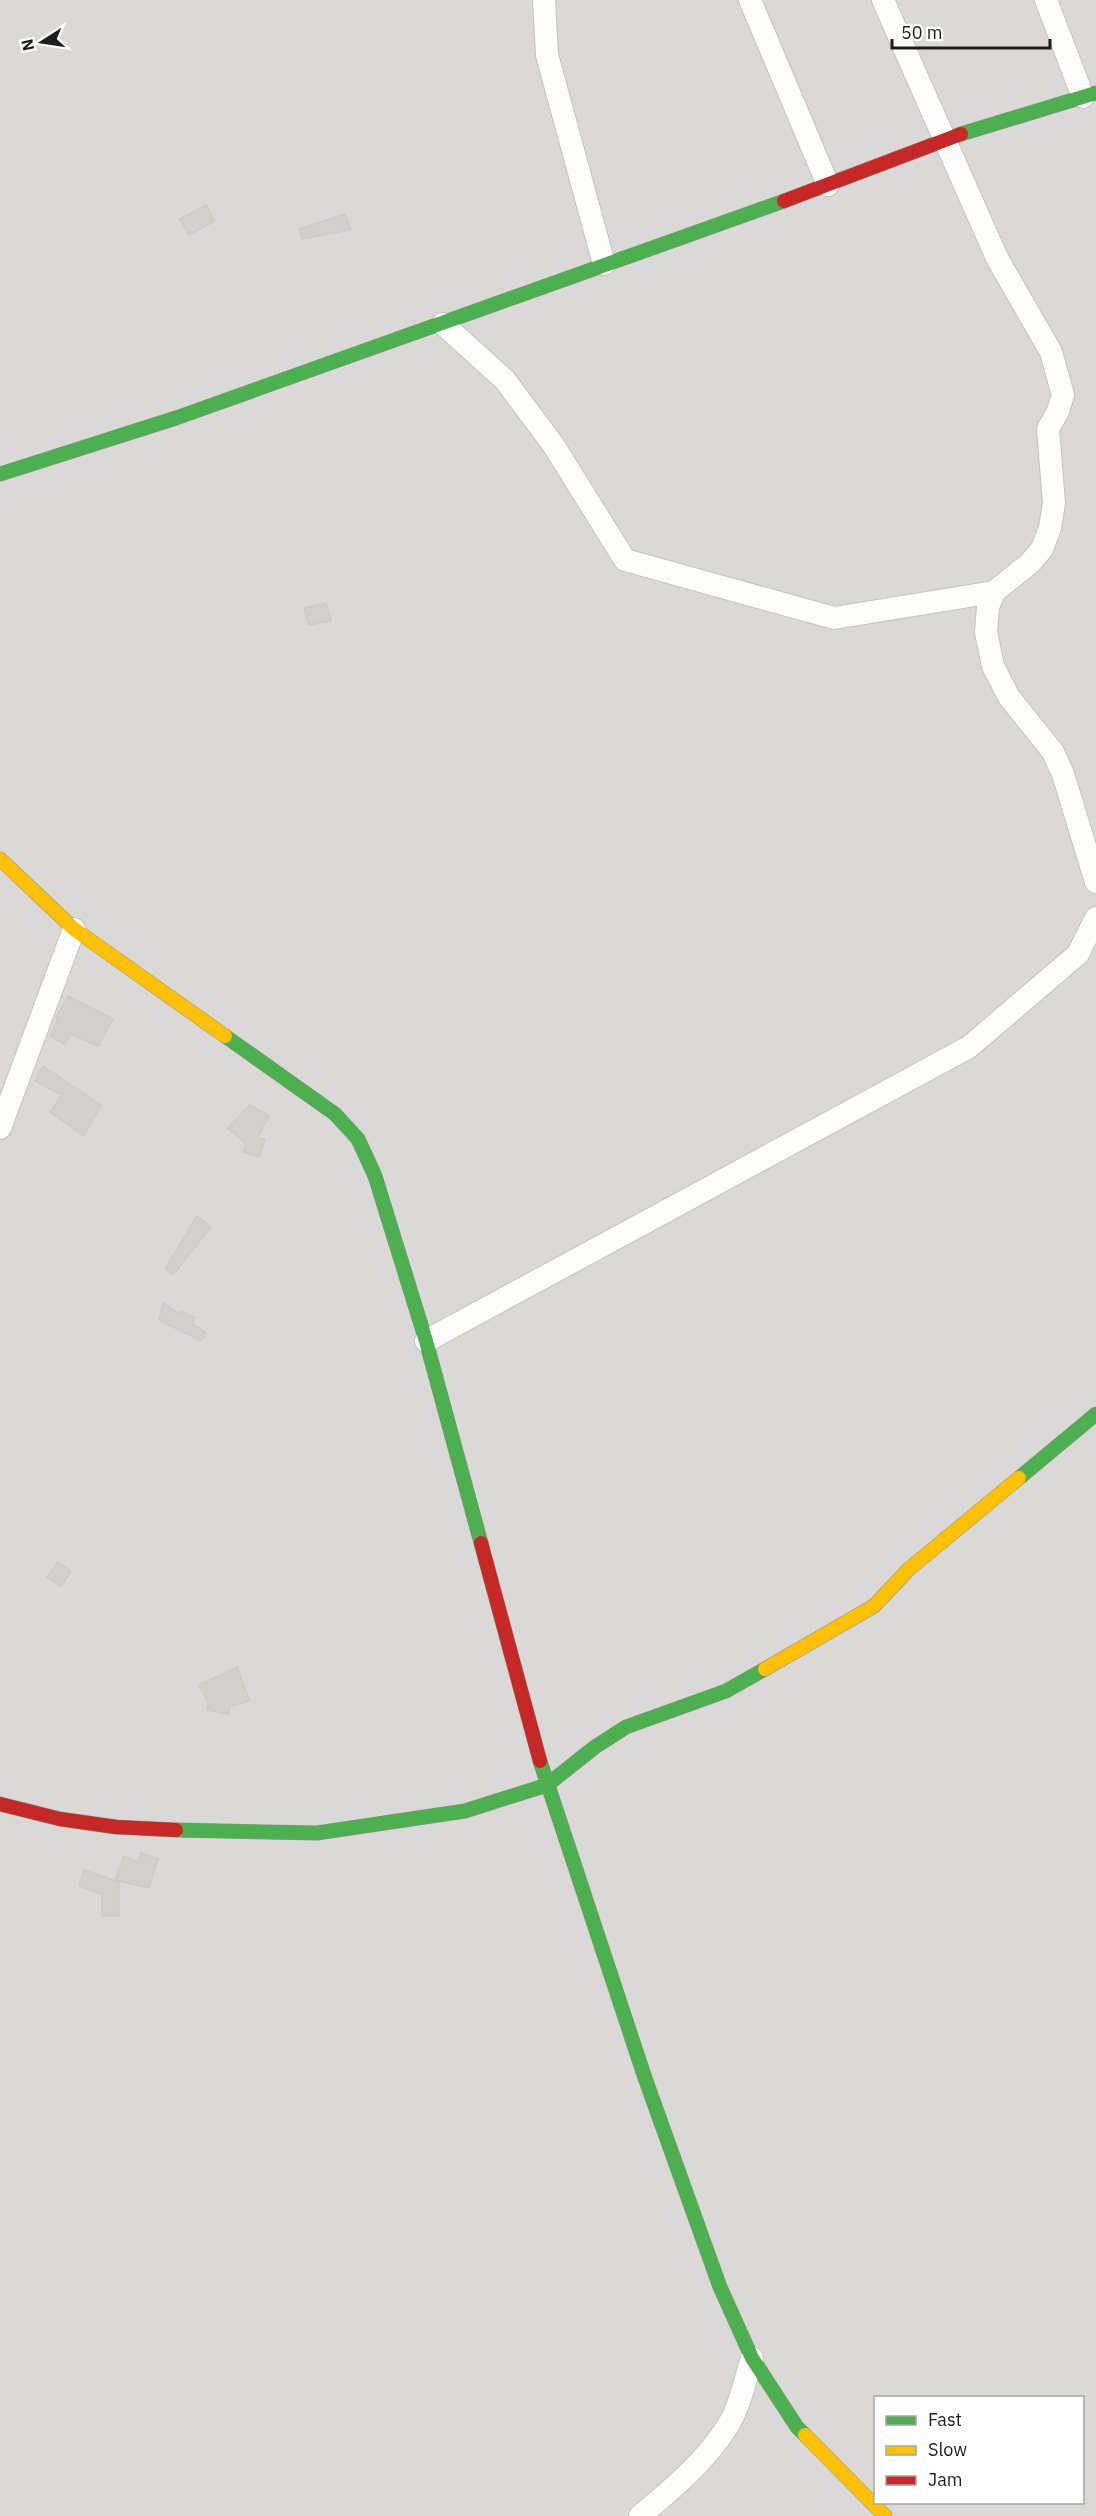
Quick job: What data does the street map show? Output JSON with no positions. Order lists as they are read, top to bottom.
{
  "legend": ["Fast", "Slow", "Jam"],
  "scale_bar": "50 m",
  "north": "left"
}
